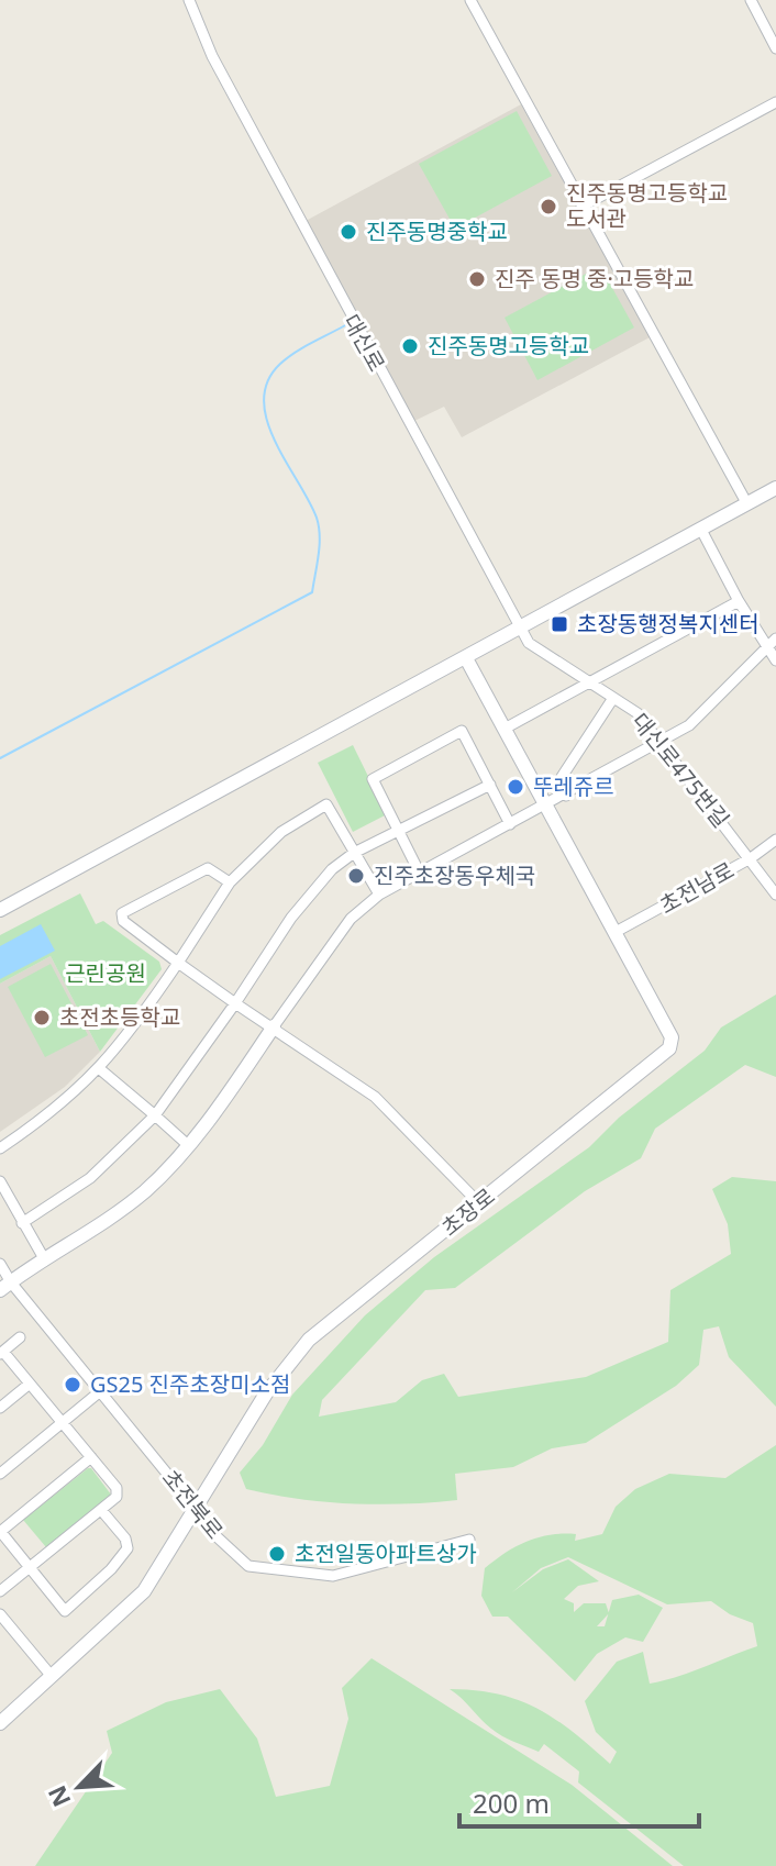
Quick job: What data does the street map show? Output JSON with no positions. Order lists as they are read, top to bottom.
{
  "streets": {
    "street": [
      "대신로",
      "대신로475번길",
      "초전남로",
      "초장로",
      "초전북로"
    ]
  },
  "crossings": [
    ["대신로", "대신로475번길"],
    ["대신로475번길", "초전남로"],
    ["초전남로", "초장로"],
    ["초장로", "초전북로"]
  ],
  "parks": ["근린공원"],
  "places": {
    "other": [
      "진주동명고등학교 도서관",
      "진주동명중학교",
      "진주 동명 중·고등학교",
      "진주동명고등학교",
      "뚜레쥬르",
      "진주초장동우체국",
      "초전초등학교",
      "GS25 진주초장미소점",
      "초전일동아파트상가"
    ],
    "transit": ["초장동행정복지센터"]
  },
  "scale_bar": "200 m",
  "north": "bottom left"
}
